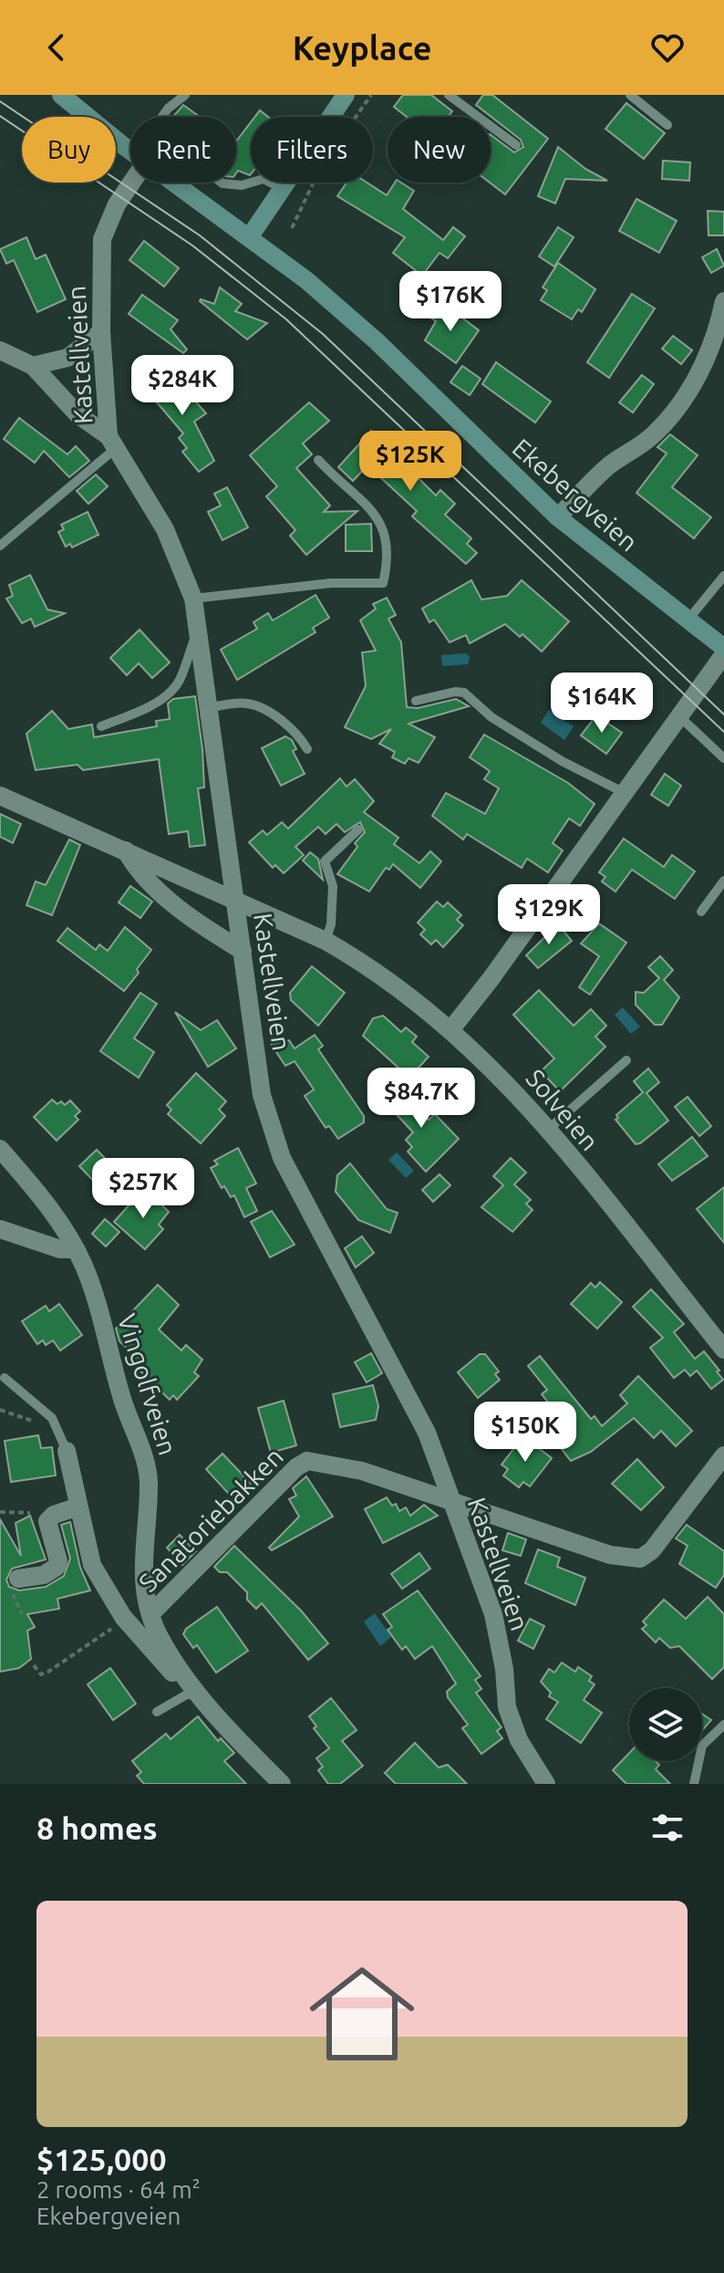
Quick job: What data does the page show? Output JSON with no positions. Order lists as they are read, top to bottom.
{
  "streets": {
    "main road": ["Ekebergveien"],
    "street": [
      "Kastellveien",
      "Solveien",
      "Vingolfveien",
      "Sanatoriebakken"
    ]
  },
  "crossings": [
    ["Kastellveien", "Sanatoriebakken"],
    ["Vingolfveien", "Sanatoriebakken"]
  ],
  "page": {
    "header": "Keyplace",
    "chip": [
      "Buy",
      "Rent",
      "Filters",
      "New"
    ],
    "price": [
      "$176K",
      "$284K",
      "$125K",
      "$164K",
      "$129K",
      "$84.7K",
      "$257K",
      "$150K"
    ],
    "heading": "8 homes",
    "list": [
      {
        "name": "$125,000",
        "note": "2 rooms · 64 m² · Ekebergveien"
      }
    ]
  }
}
